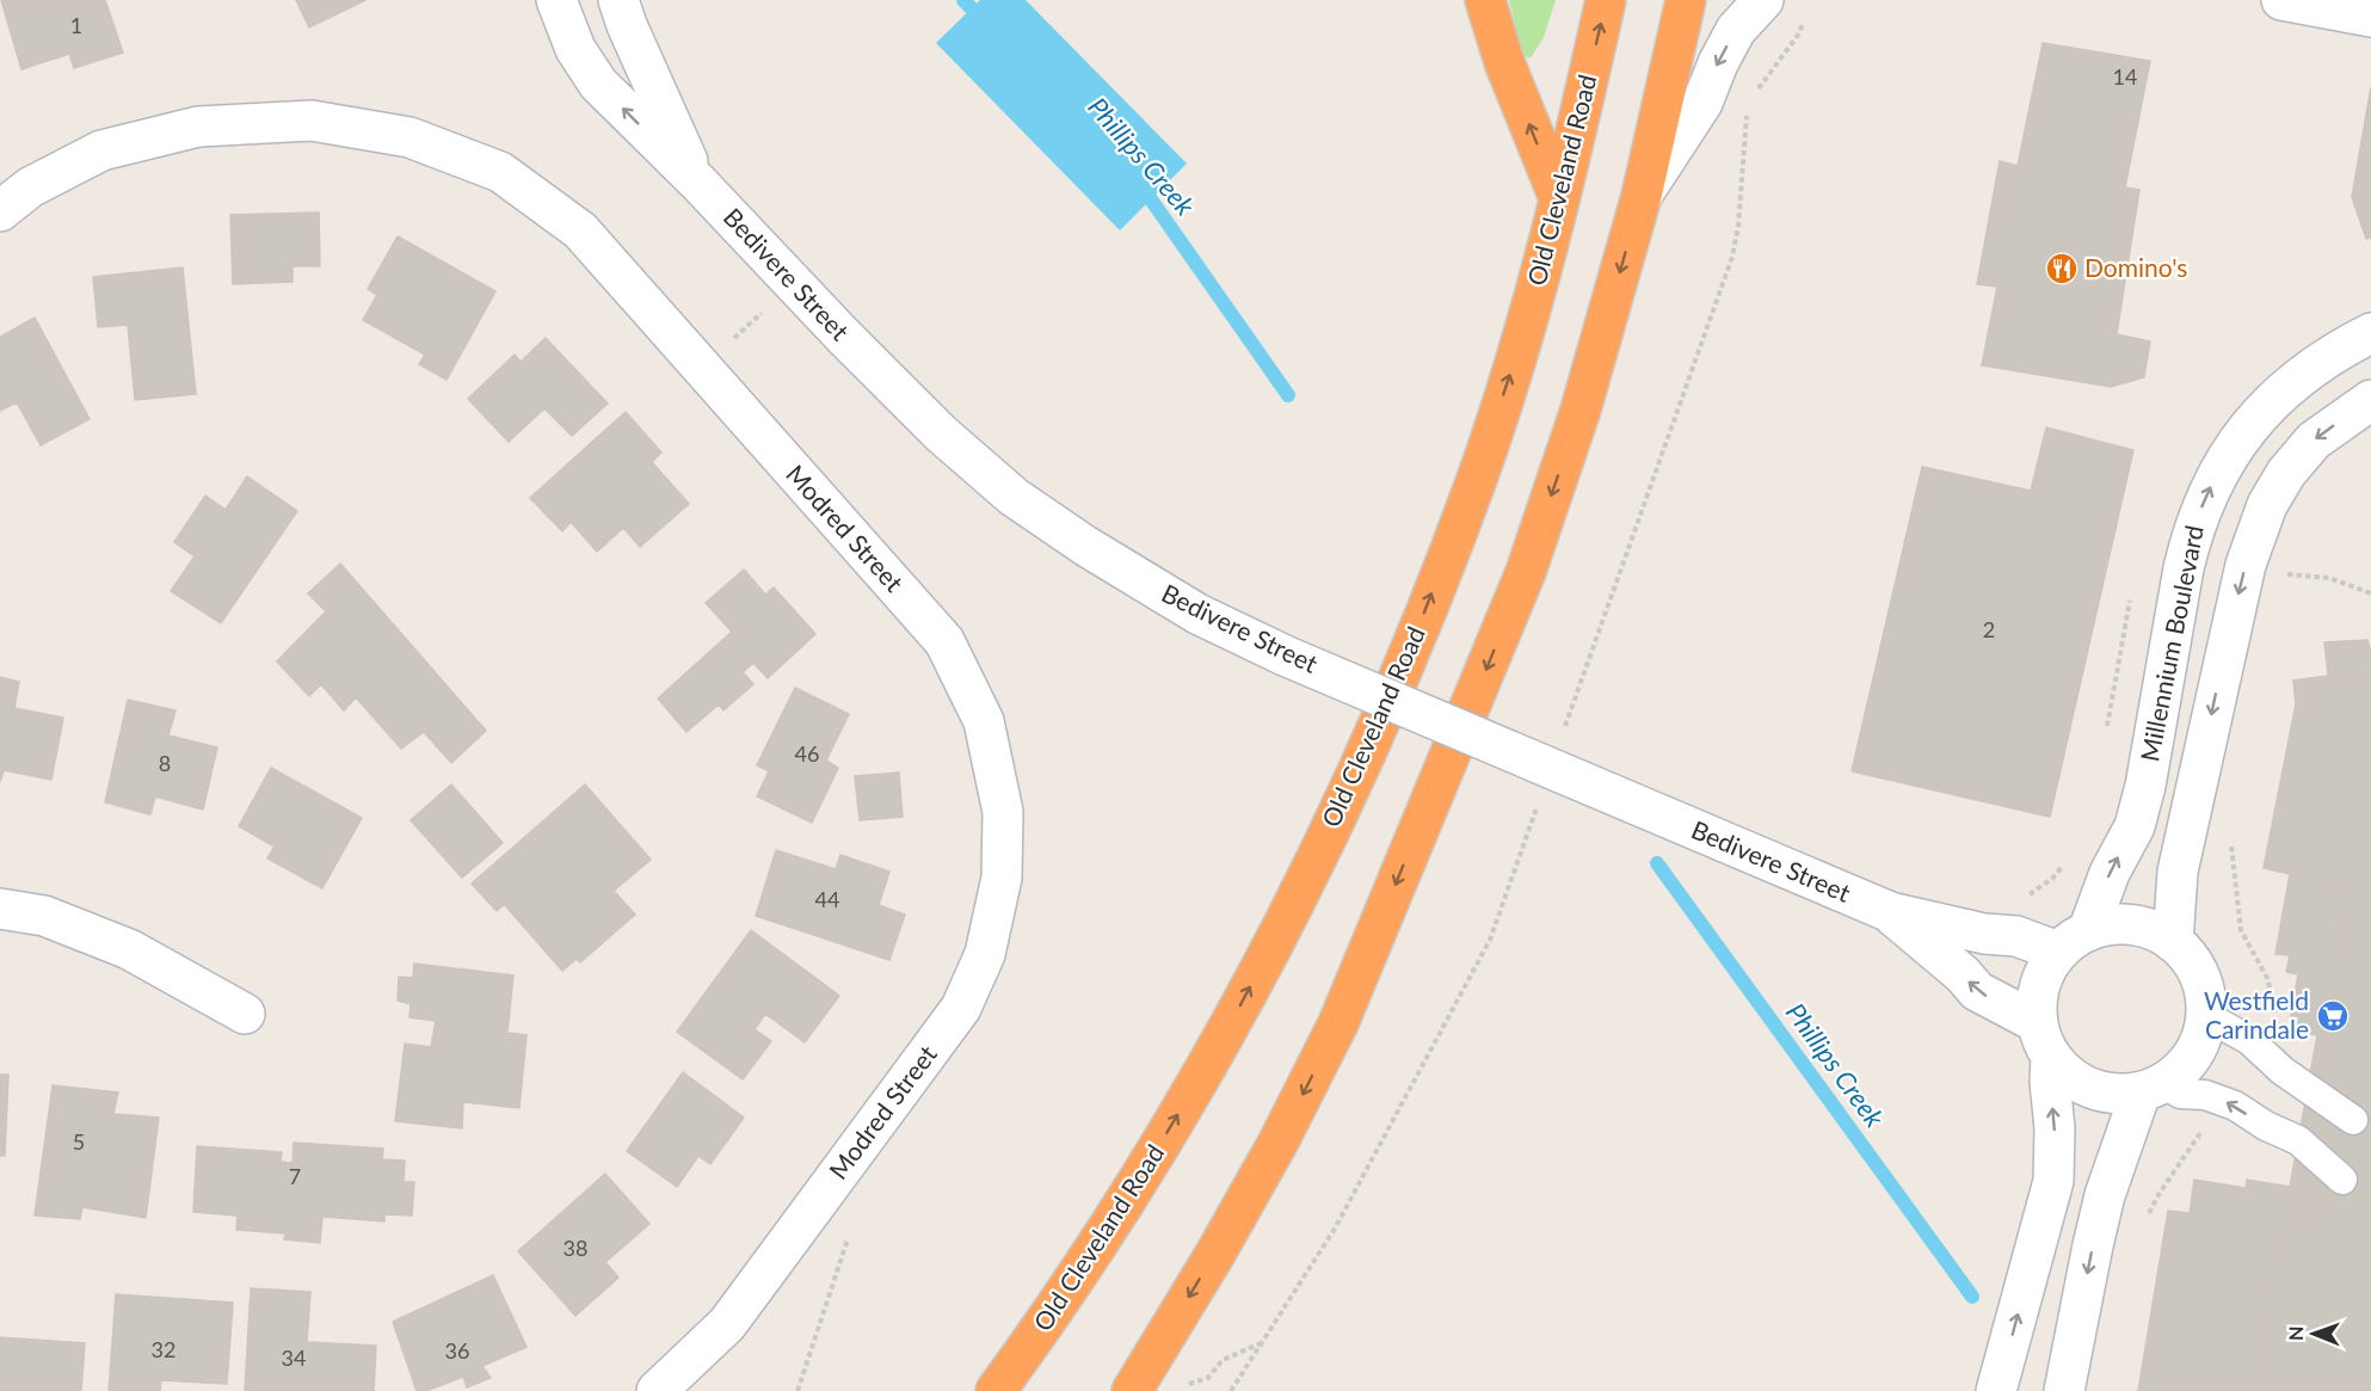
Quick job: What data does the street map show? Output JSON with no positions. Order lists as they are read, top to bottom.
{
  "streets": {
    "highway": ["Old Cleveland Road"],
    "street": ["Bedivere Street", "Modred Street", "Millennium Boulevard"]
  },
  "crossings": [
    ["Bedivere Street", "Millennium Boulevard"]
  ],
  "water": ["Phillips Creek"],
  "places": {
    "restaurant": ["Domino's"],
    "supermarket": ["Westfield Carindale"]
  },
  "house_numbers": [
    "1",
    "14",
    "2",
    "46",
    "8",
    "44",
    "5",
    "7",
    "38",
    "32",
    "36",
    "34"
  ],
  "north": "left"
}
